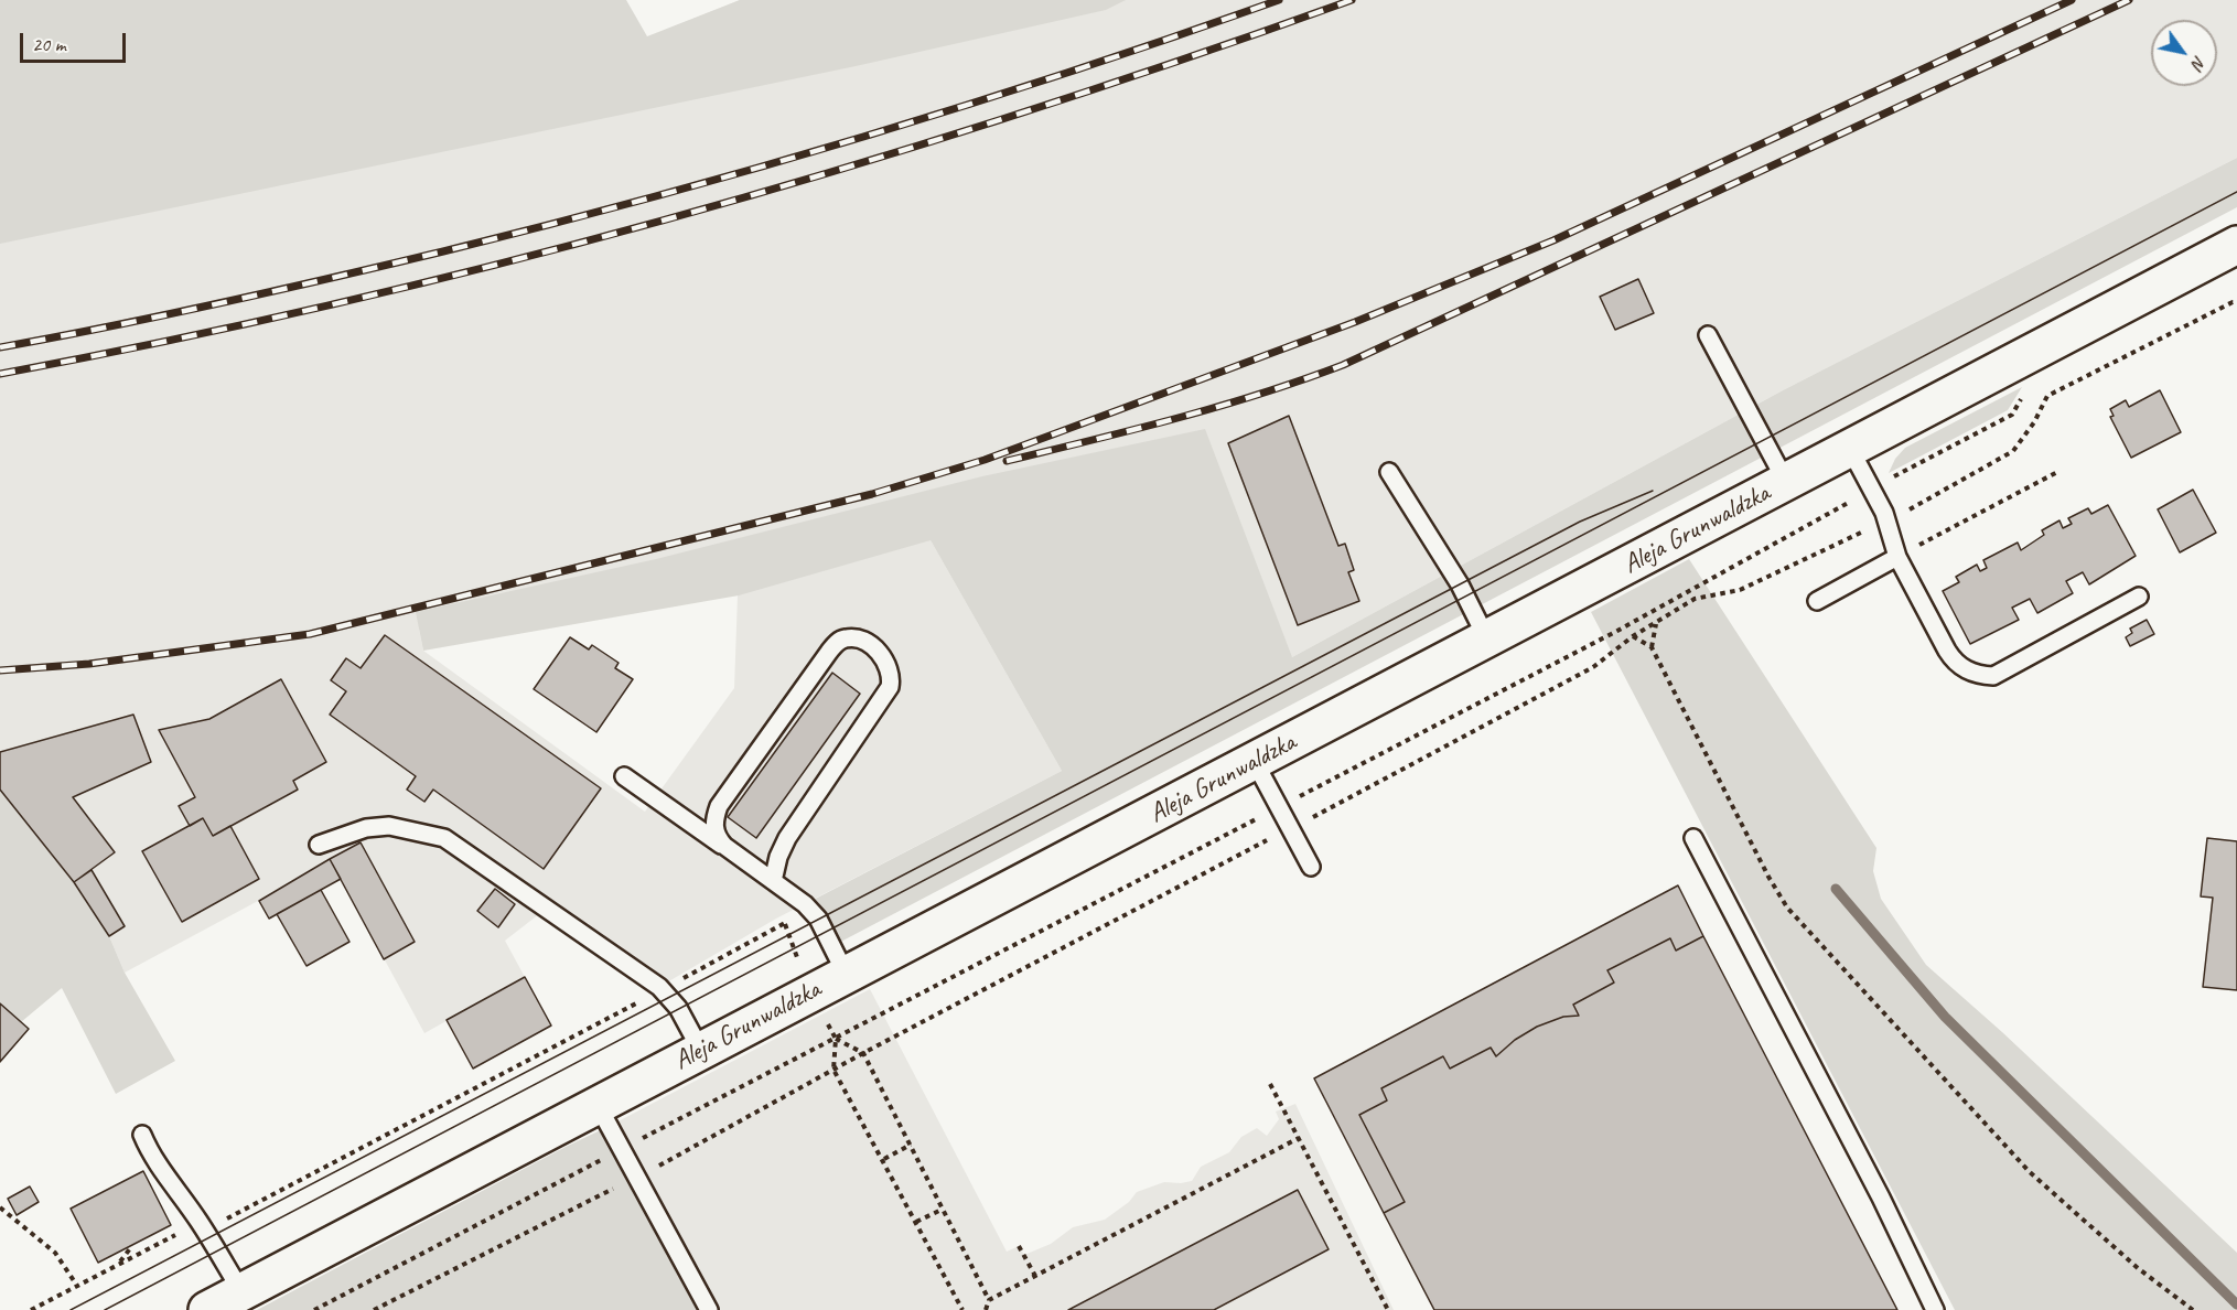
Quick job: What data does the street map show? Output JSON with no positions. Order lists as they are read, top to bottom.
{
  "streets": {
    "main road": ["Aleja Grunwaldzka"]
  },
  "scale_bar": "20 m",
  "north": "bottom right"
}
